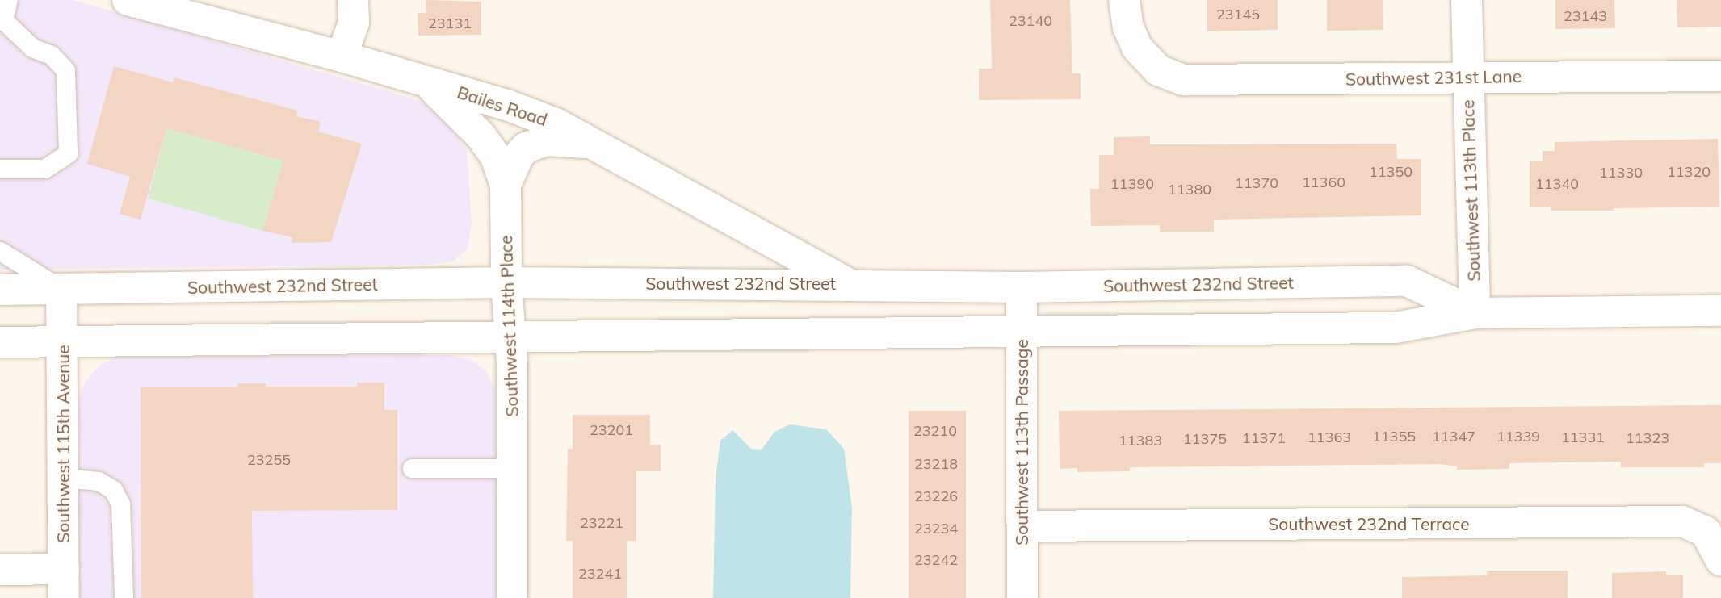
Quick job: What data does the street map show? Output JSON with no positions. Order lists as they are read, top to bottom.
{
  "streets": {
    "street": [
      "Southwest 231st Lane",
      "Bailes Road",
      "Southwest 113th Place",
      "Southwest 232nd Street",
      "Southwest 114th Place",
      "Southwest 113th Passage",
      "Southwest 115th Avenue",
      "Southwest 232nd Terrace"
    ]
  },
  "crossings": [
    ["Southwest 231st Lane", "Southwest 113th Place"],
    ["Bailes Road", "Southwest 232nd Street"],
    ["Bailes Road", "Southwest 114th Place"],
    ["Southwest 113th Place", "Southwest 232nd Street"],
    ["Southwest 232nd Street", "Southwest 114th Place"],
    ["Southwest 232nd Street", "Southwest 113th Passage"],
    ["Southwest 232nd Street", "Southwest 115th Avenue"],
    ["Southwest 113th Passage", "Southwest 232nd Terrace"]
  ],
  "house_numbers": [
    "23145",
    "23143",
    "23140",
    "23131",
    "11350",
    "11320",
    "11330",
    "11360",
    "11370",
    "11390",
    "11340",
    "11380",
    "23201",
    "23210",
    "11355",
    "11347",
    "11339",
    "11363",
    "11331",
    "11371",
    "11323",
    "11375",
    "11383",
    "23255",
    "23218",
    "23226",
    "23221",
    "23234",
    "23242",
    "23241"
  ]
}
